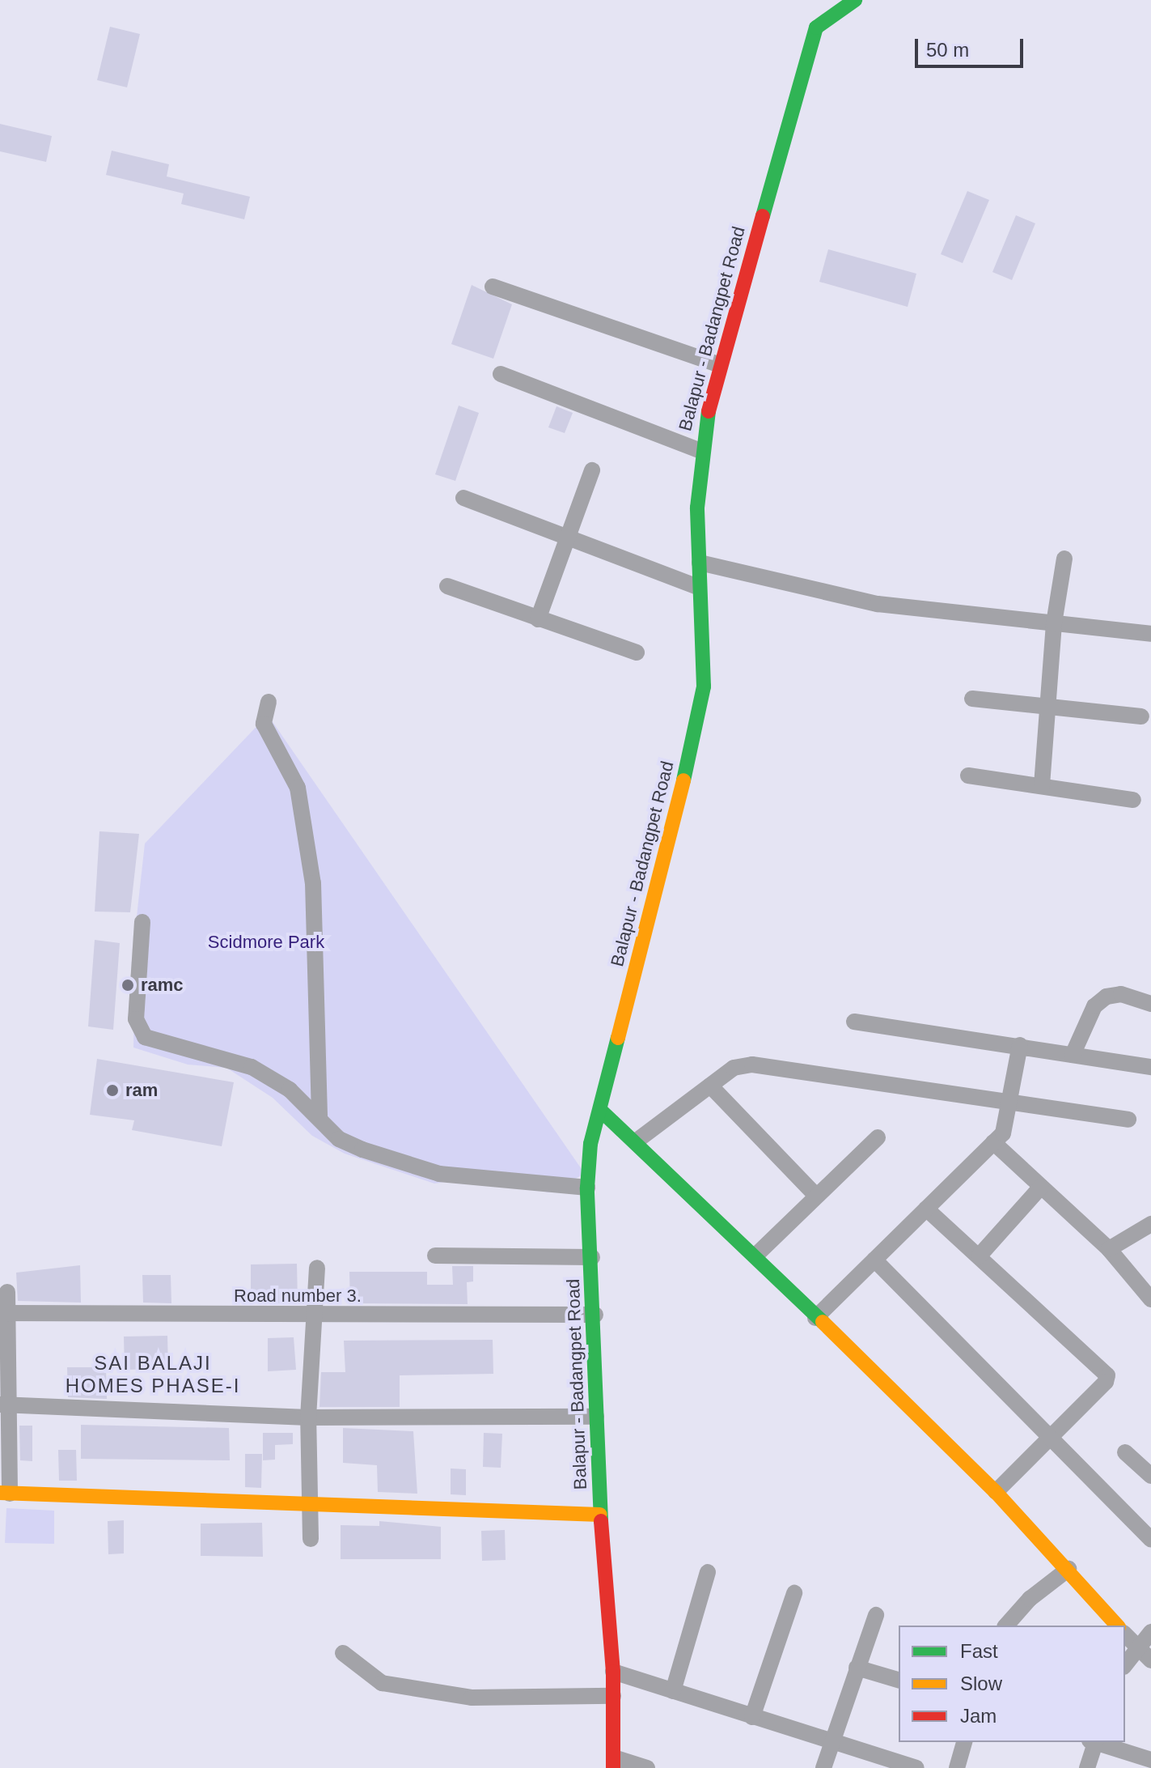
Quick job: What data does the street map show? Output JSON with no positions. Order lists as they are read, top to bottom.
{
  "streets": {
    "street": ["Balapur - Badangpet Road", "Road number 3."]
  },
  "crossings": [
    ["Balapur - Badangpet Road", "Road number 3."]
  ],
  "districts": ["SAI BALAJI HOMES PHASE-I"],
  "parks": ["Scidmore Park"],
  "places": ["ramc", "ram"],
  "legend": ["Fast", "Slow", "Jam"],
  "scale_bar": "50 m"
}
